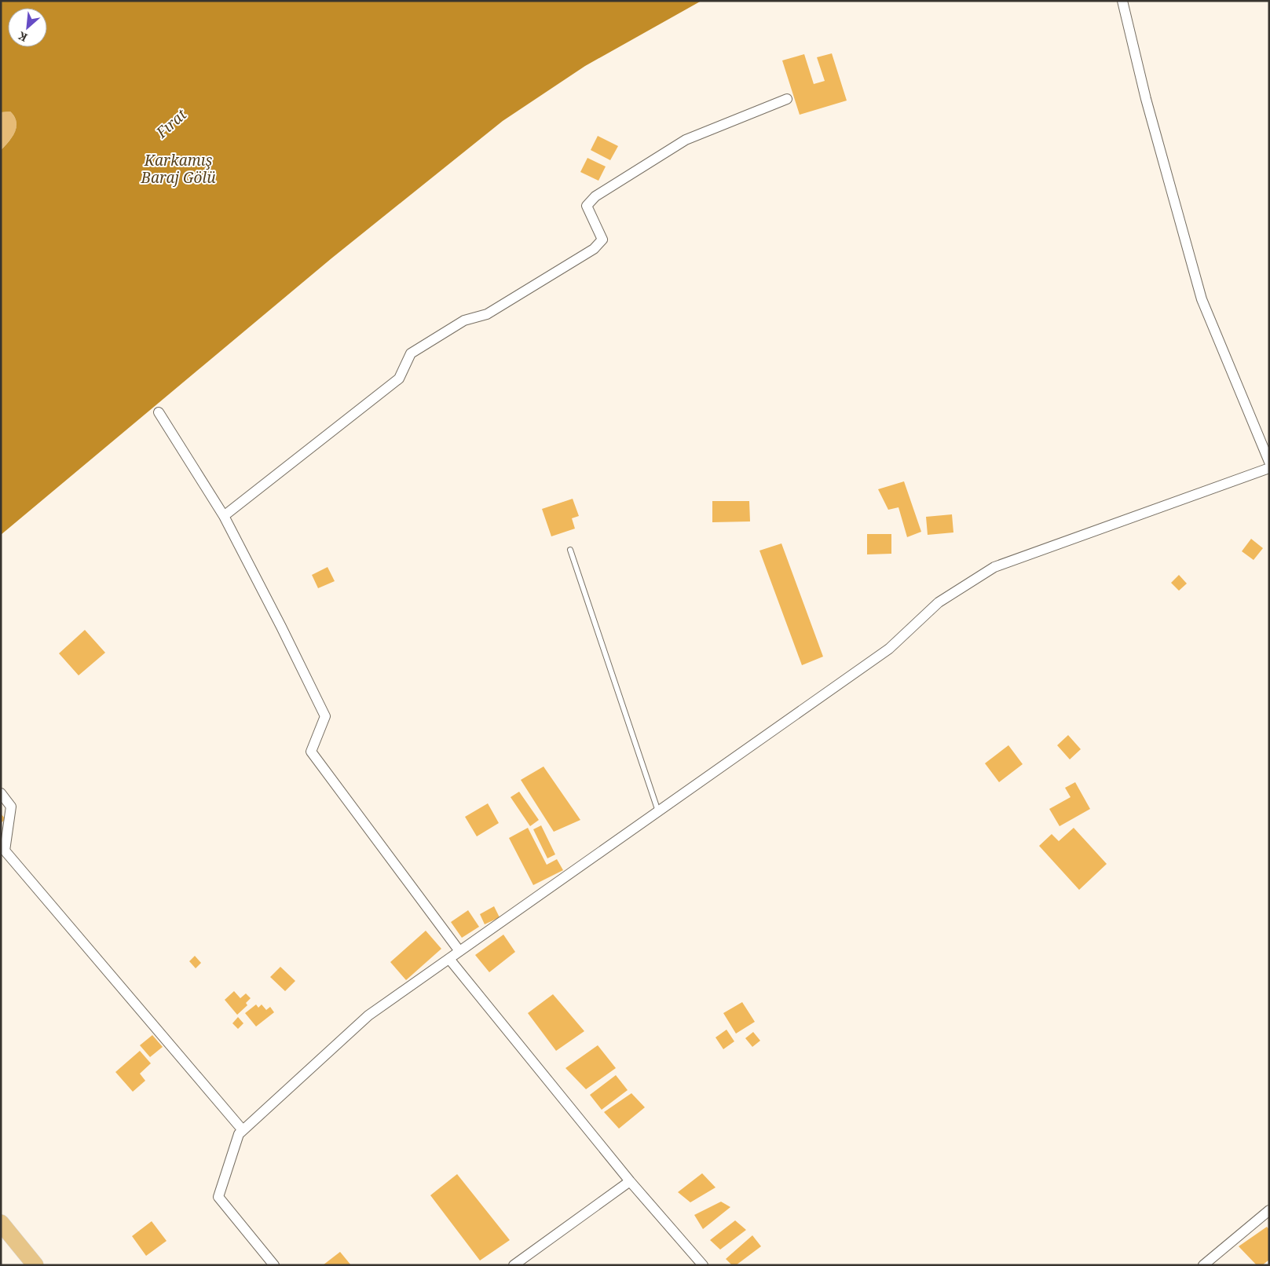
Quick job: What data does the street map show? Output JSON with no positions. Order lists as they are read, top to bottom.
{
  "water": ["Fırat", "Karkamış Baraj Gölü"],
  "north": "bottom left"
}
